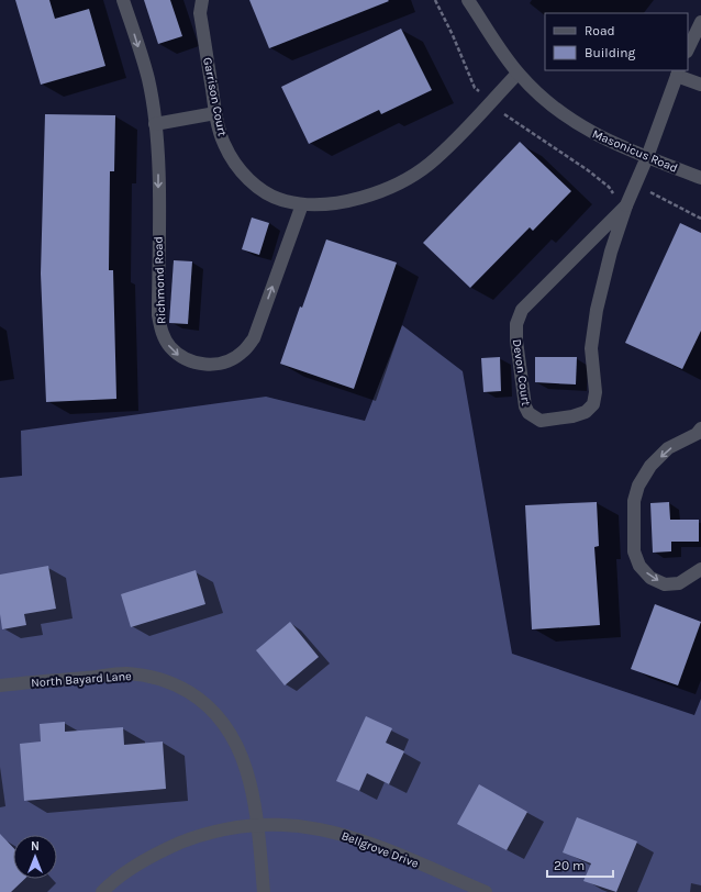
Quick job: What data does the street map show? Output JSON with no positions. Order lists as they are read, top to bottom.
{
  "streets": {
    "street": [
      "Garrison Court",
      "Masonicus Road",
      "Richmond Road",
      "Devon Court",
      "North Bayard Lane",
      "Bellgrove Drive"
    ]
  },
  "crossings": [
    ["Garrison Court", "Masonicus Road"],
    ["Garrison Court", "Richmond Road"],
    ["Masonicus Road", "Devon Court"],
    ["North Bayard Lane", "Bellgrove Drive"]
  ],
  "legend": ["Road", "Building"],
  "scale_bar": "20 m",
  "north": "top"
}
